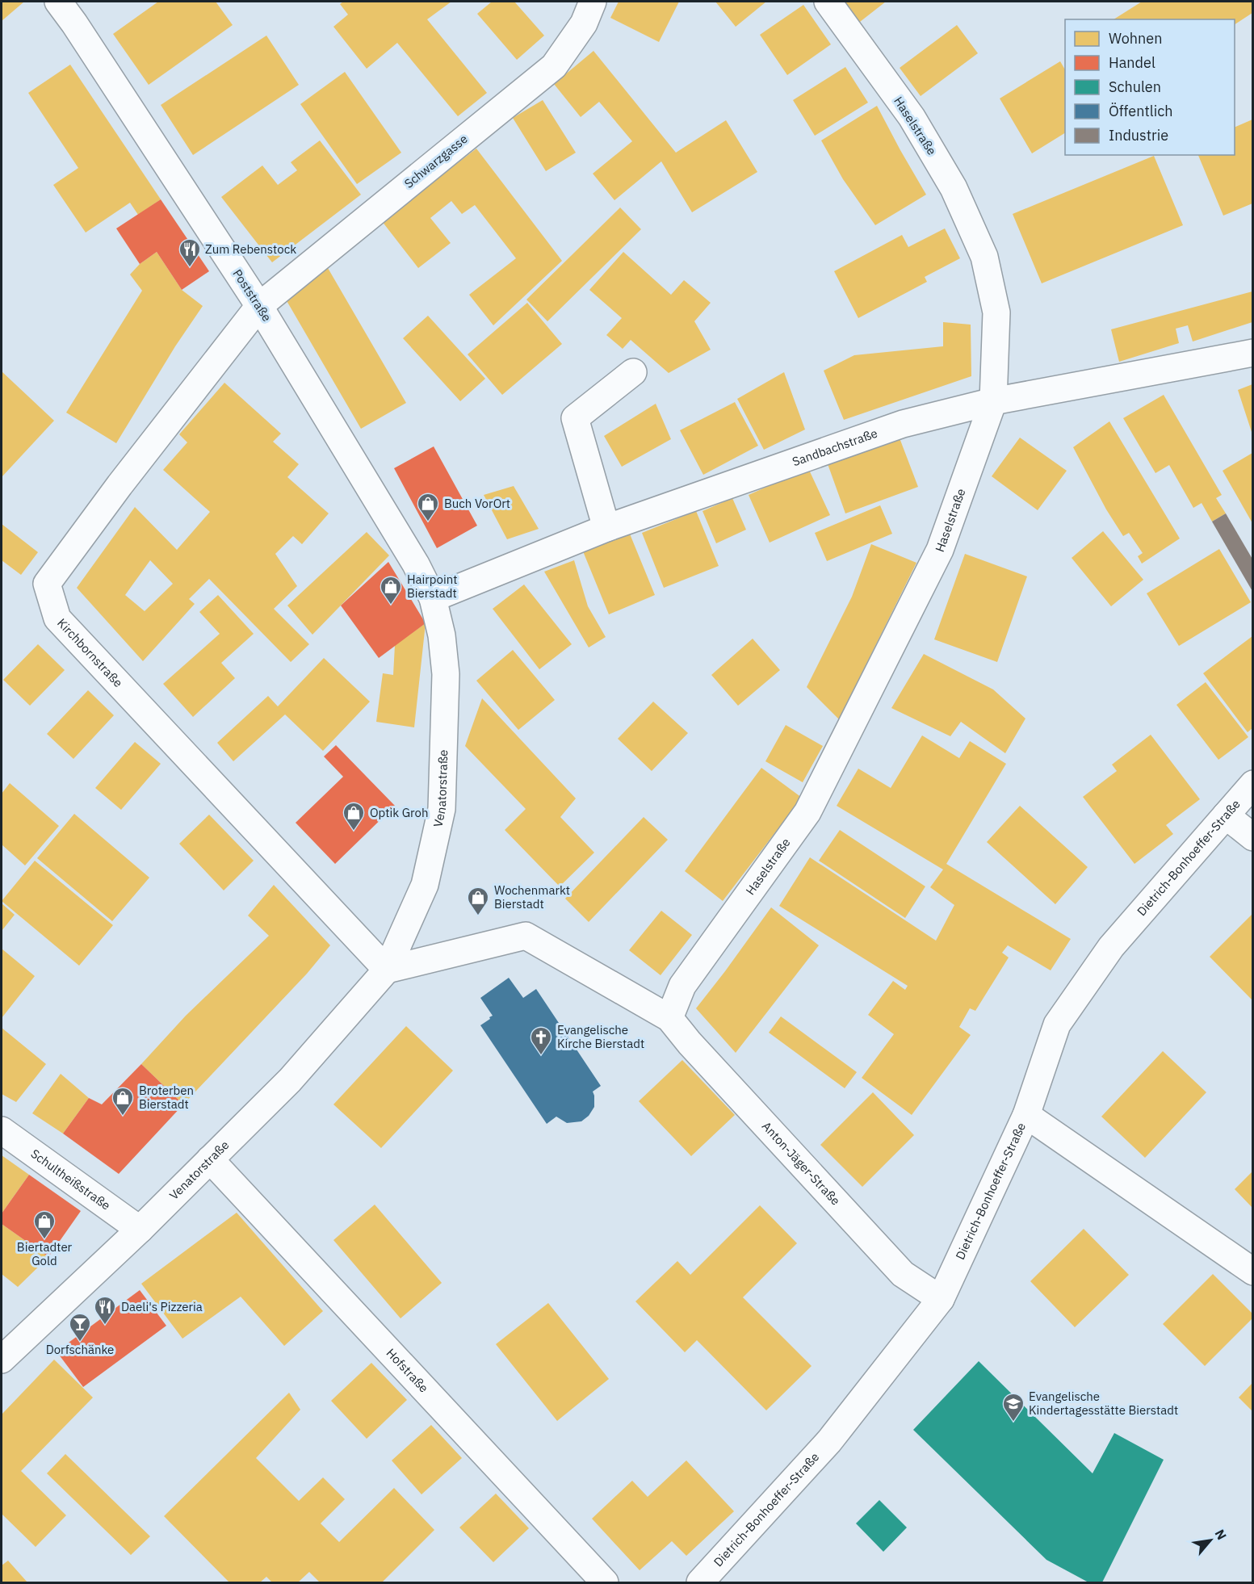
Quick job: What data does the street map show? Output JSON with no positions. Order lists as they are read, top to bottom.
{
  "streets": {
    "street": [
      "Haselstraße",
      "Schwarzgasse",
      "Poststraße",
      "Sandbachstraße",
      "Kirchbornstraße",
      "Venatorstraße",
      "Dietrich-Bonhoeffer-Straße",
      "Anton-Jäger-Straße",
      "Schultheißstraße",
      "Hofstraße"
    ]
  },
  "crossings": [
    ["Haselstraße", "Sandbachstraße"],
    ["Haselstraße", "Anton-Jäger-Straße"],
    ["Schwarzgasse", "Poststraße"],
    ["Schwarzgasse", "Kirchbornstraße"],
    ["Poststraße", "Sandbachstraße"],
    ["Poststraße", "Kirchbornstraße"],
    ["Poststraße", "Venatorstraße"],
    ["Sandbachstraße", "Venatorstraße"],
    ["Kirchbornstraße", "Venatorstraße"],
    ["Venatorstraße", "Schultheißstraße"],
    ["Venatorstraße", "Hofstraße"],
    ["Dietrich-Bonhoeffer-Straße", "Anton-Jäger-Straße"]
  ],
  "places": {
    "restaurant": ["Zum Rebenstock", "Daeli's Pizzeria"],
    "shop": [
      "Buch VorOrt",
      "Hairpoint Bierstadt",
      "Optik Groh",
      "Wochenmarkt Bierstadt",
      "Broterben Bierstadt",
      "Biertadter Gold"
    ],
    "church": ["Evangelische Kirche Bierstadt"],
    "bar": ["Dorfschänke"],
    "school or university": ["Evangelische Kindertagesstätte Bierstadt"]
  },
  "legend": [
    "Wohnen",
    "Handel",
    "Schulen",
    "Öffentlich",
    "Industrie"
  ],
  "north": "top right"
}
